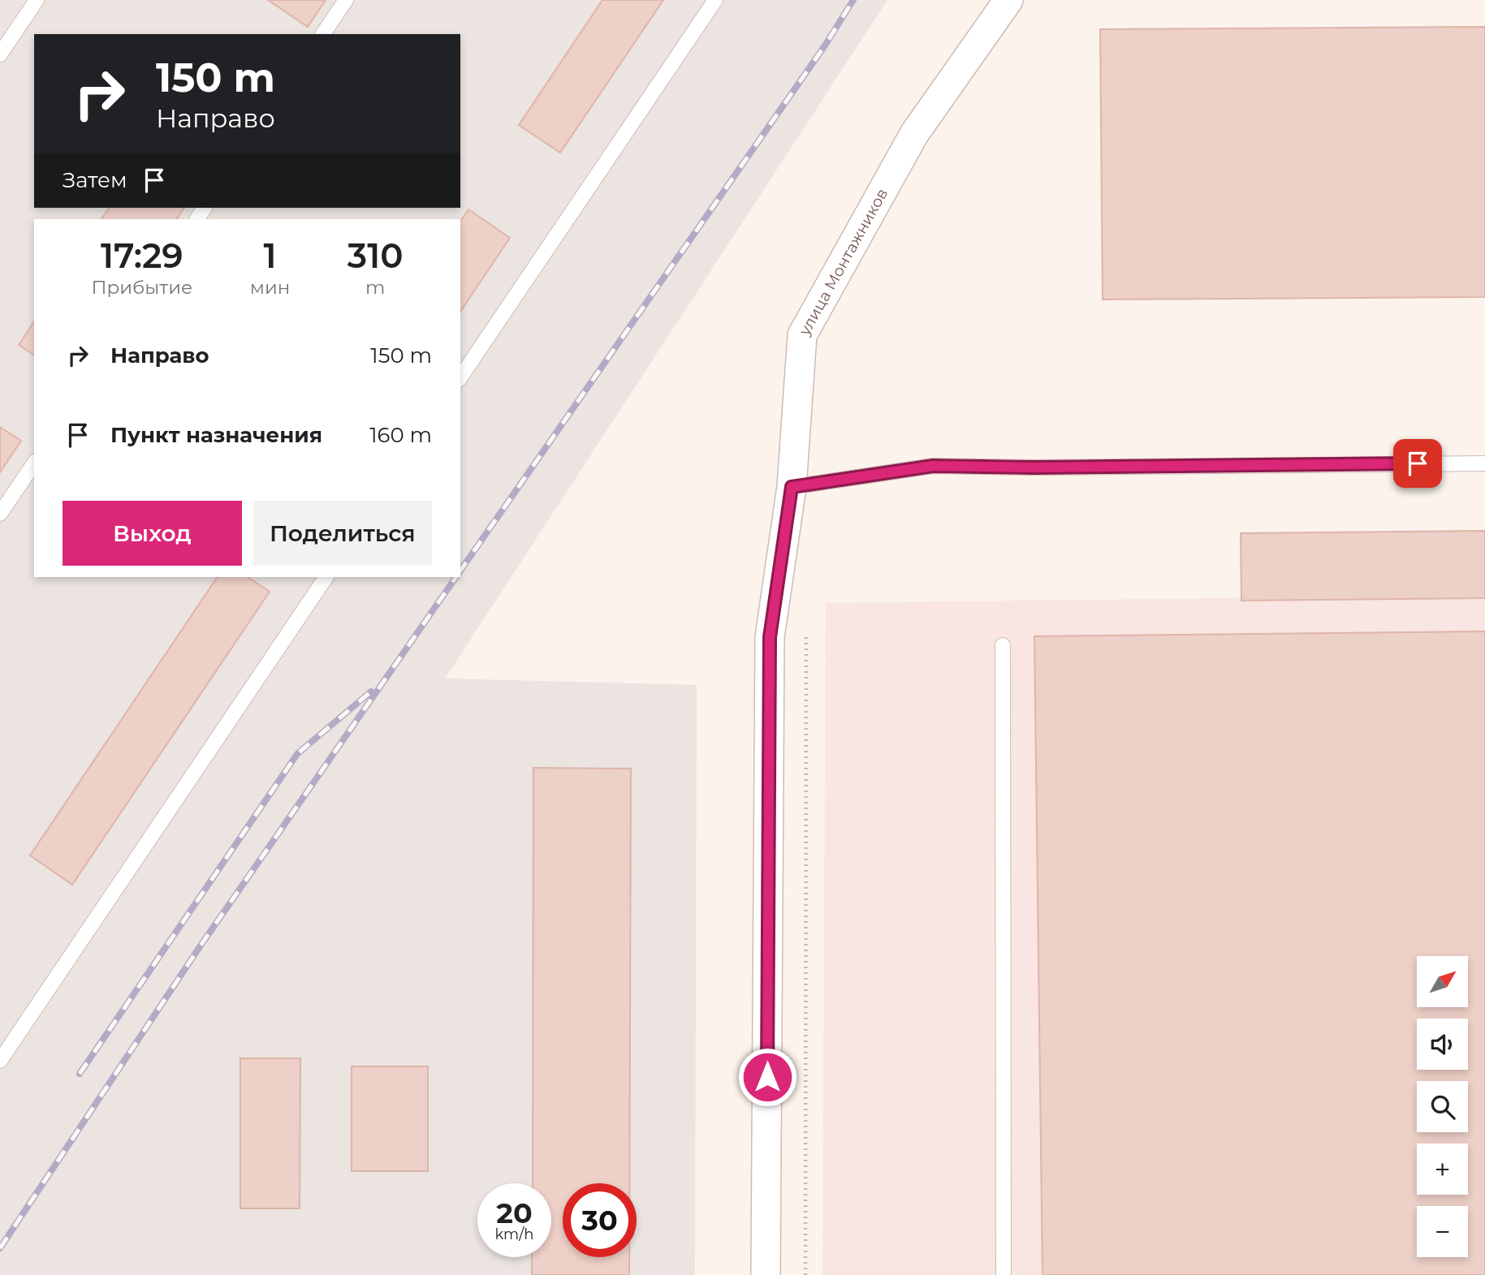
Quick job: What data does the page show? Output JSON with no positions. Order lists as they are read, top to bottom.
{
  "streets": {
    "street": ["улица Монтажников"]
  },
  "north": "top right",
  "page": {
    "turn": ["150 m", "Направо"],
    "then": "Затем",
    "eta": [
      "17:29",
      "Прибытие",
      "1",
      "мин",
      "310",
      "m"
    ],
    "list": [
      {
        "name": "Направо",
        "value": "150 m"
      },
      {
        "name": "Пункт назначения",
        "value": "160 m"
      }
    ],
    "buttons": ["Выход", "Поделиться"],
    "map_buttons": ["+", "−"],
    "speed": "20 km/h",
    "limit": "30"
  }
}
